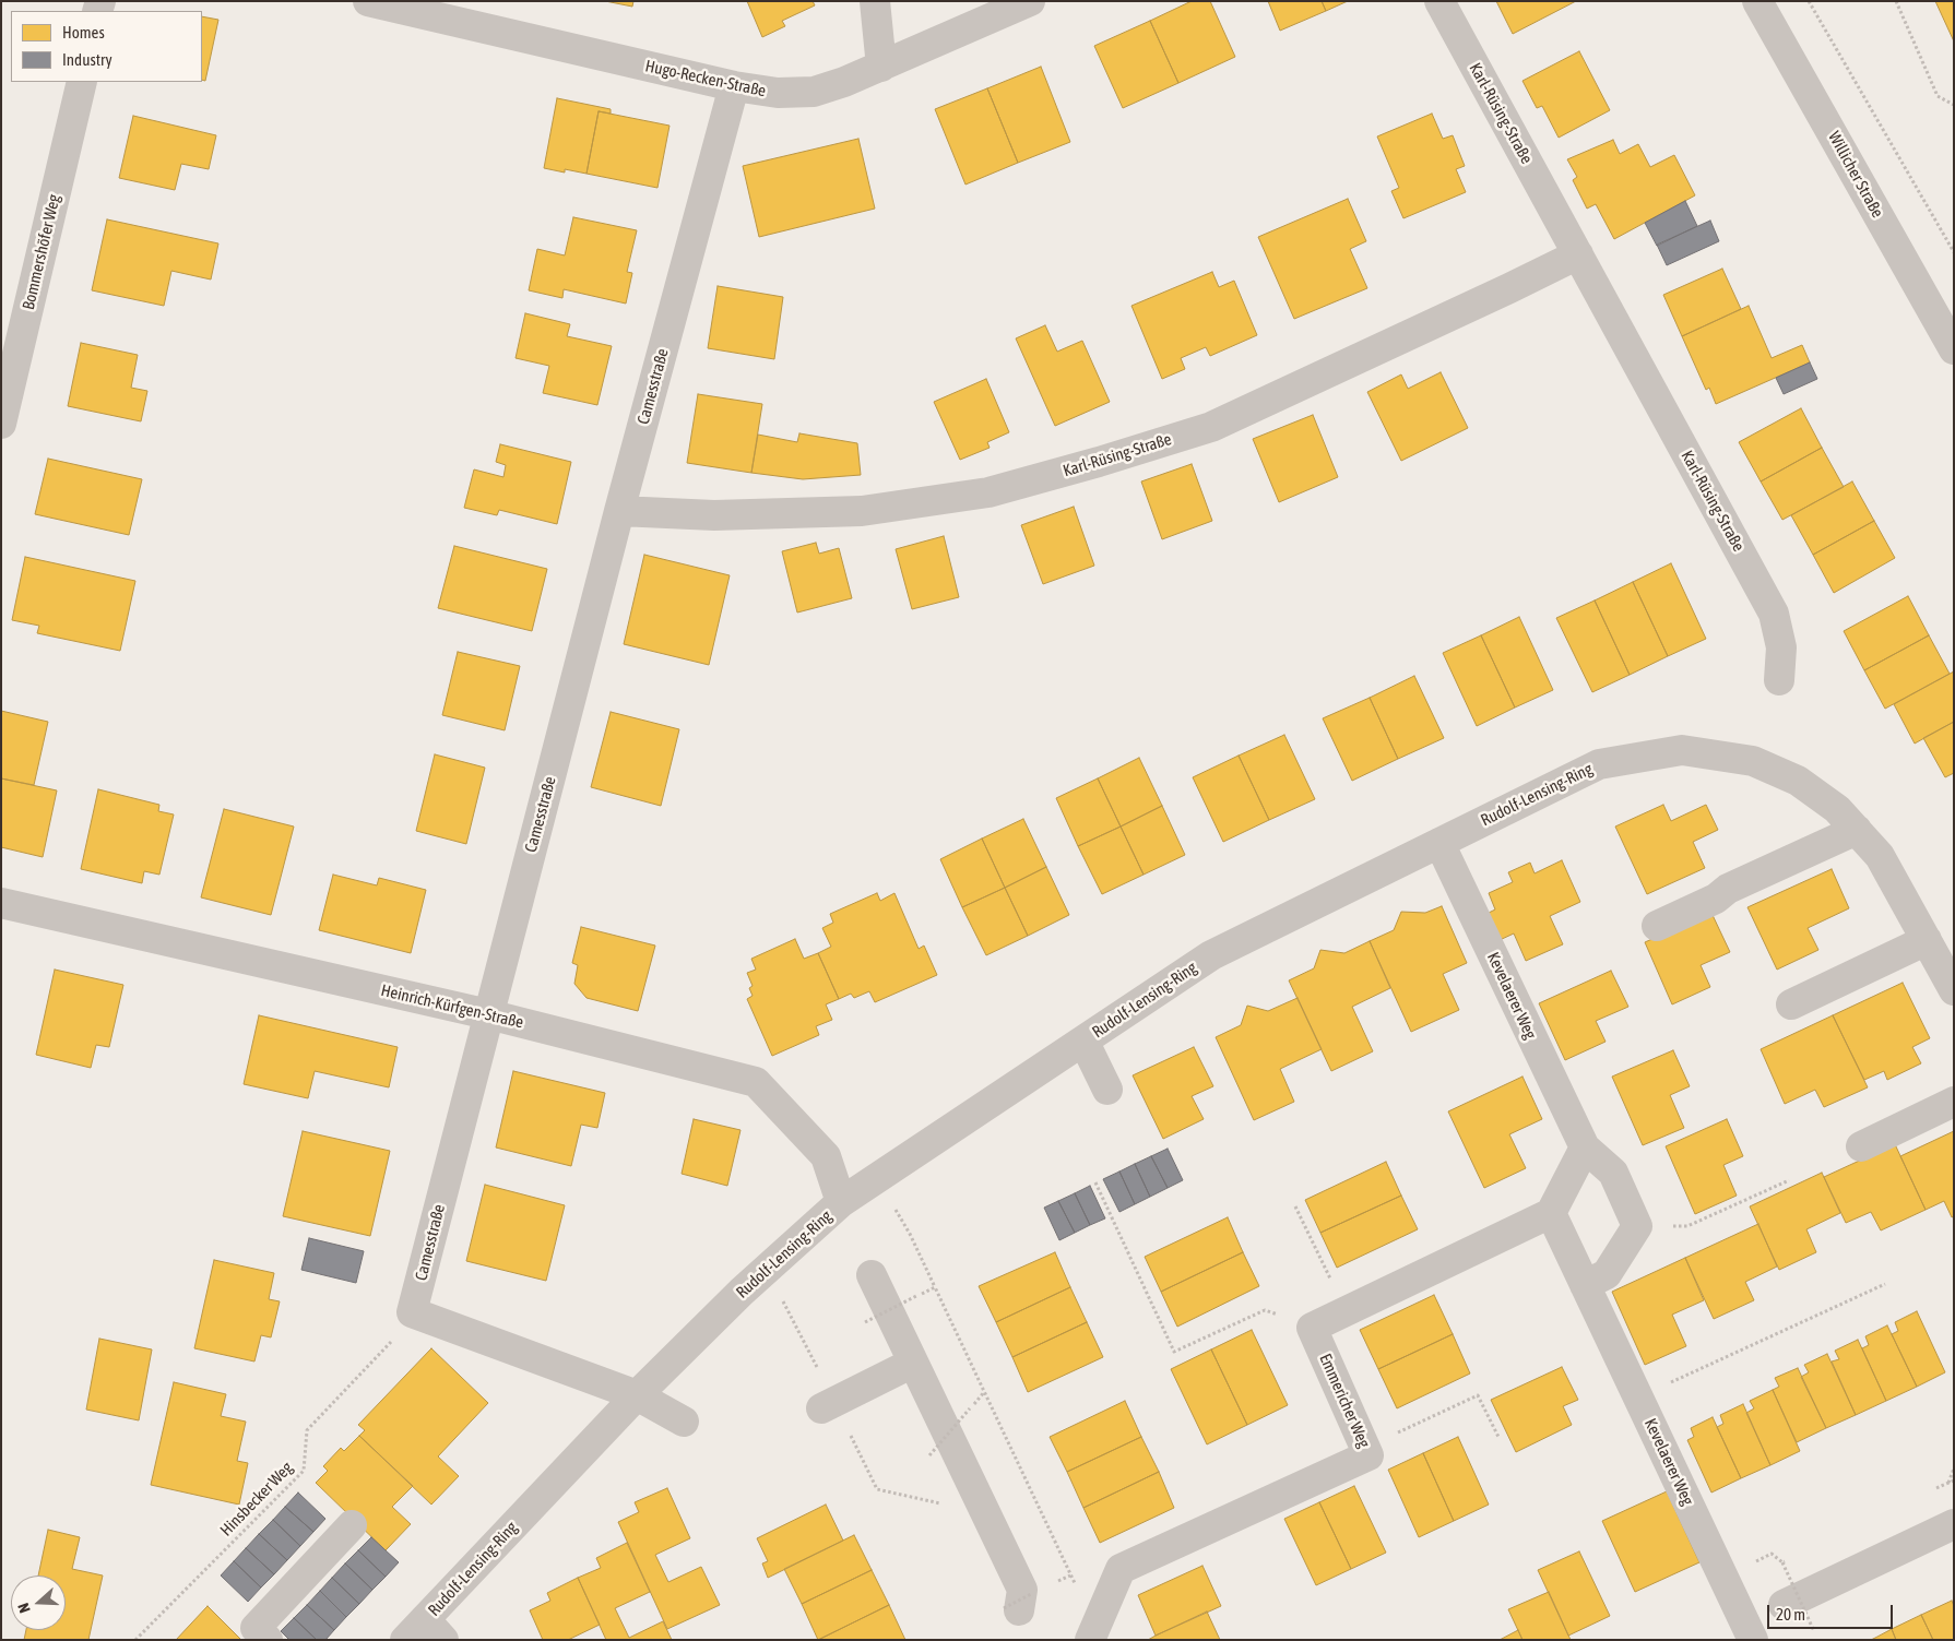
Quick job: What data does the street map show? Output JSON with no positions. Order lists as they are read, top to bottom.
{
  "streets": {
    "street": [
      "Hugo-Recken-Straße",
      "Karl-Rüsing-Straße",
      "Willicher Straße",
      "Bommershöfer Weg",
      "Camesstraße",
      "Rudolf-Lensing-Ring",
      "Kevelaerer Weg",
      "Heinrich-Kürfgen-Straße",
      "Emmericher Weg"
    ],
    "path": ["Hinsbecker Weg"]
  },
  "crossings": [
    ["Hugo-Recken-Straße", "Camesstraße"],
    ["Karl-Rüsing-Straße", "Camesstraße"],
    ["Camesstraße", "Heinrich-Kürfgen-Straße"],
    ["Camesstraße", "Hinsbecker Weg"],
    ["Rudolf-Lensing-Ring", "Kevelaerer Weg"],
    ["Rudolf-Lensing-Ring", "Heinrich-Kürfgen-Straße"]
  ],
  "legend": ["Homes", "Industry"],
  "scale_bar": "20 m",
  "north": "left"
}
